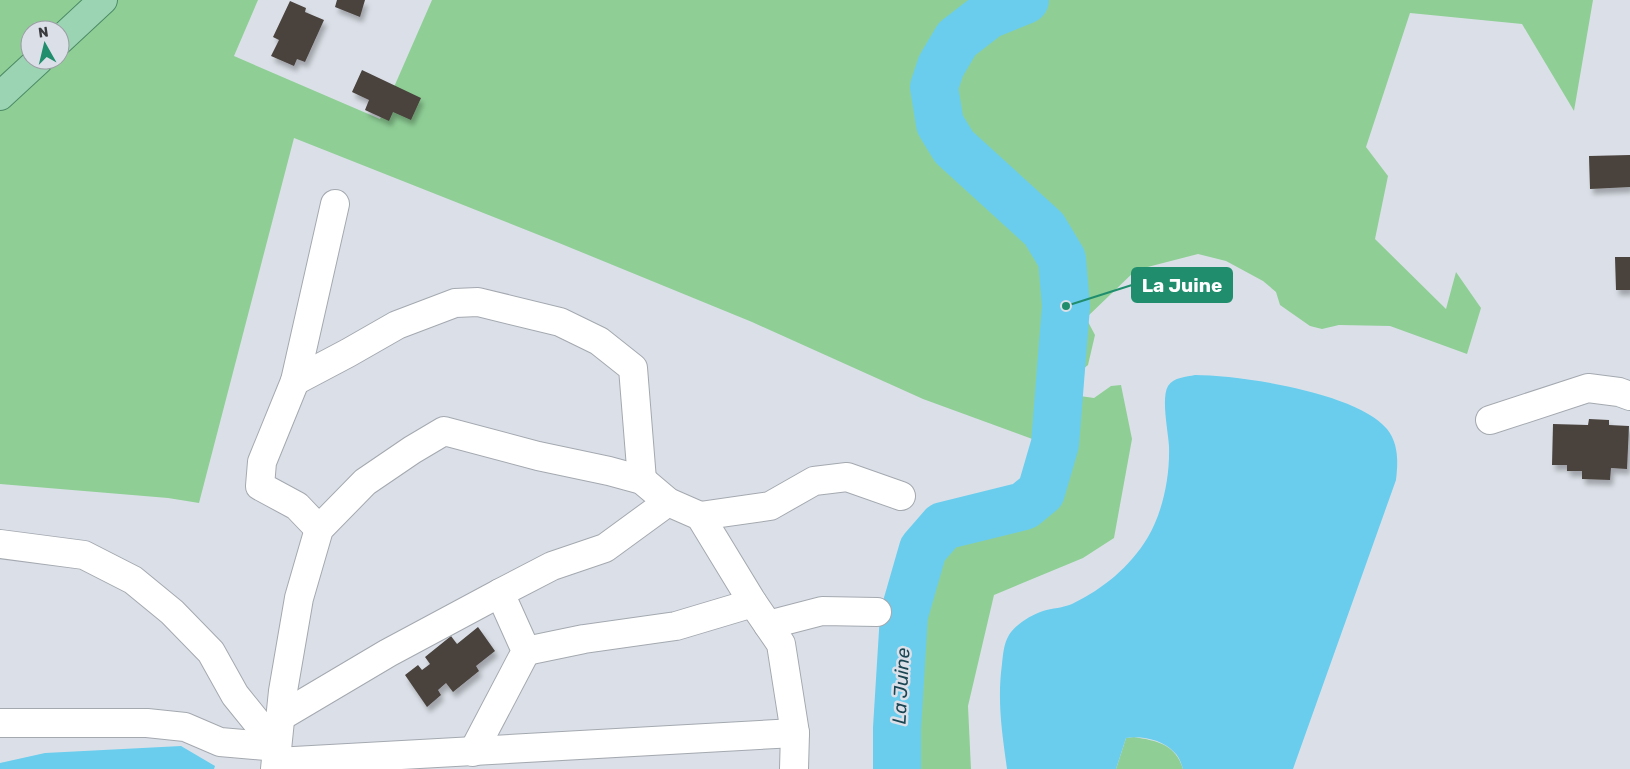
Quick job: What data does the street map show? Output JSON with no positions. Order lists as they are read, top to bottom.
{
  "water": ["La Juine"],
  "places": ["La Juine"],
  "north": "top"
}
